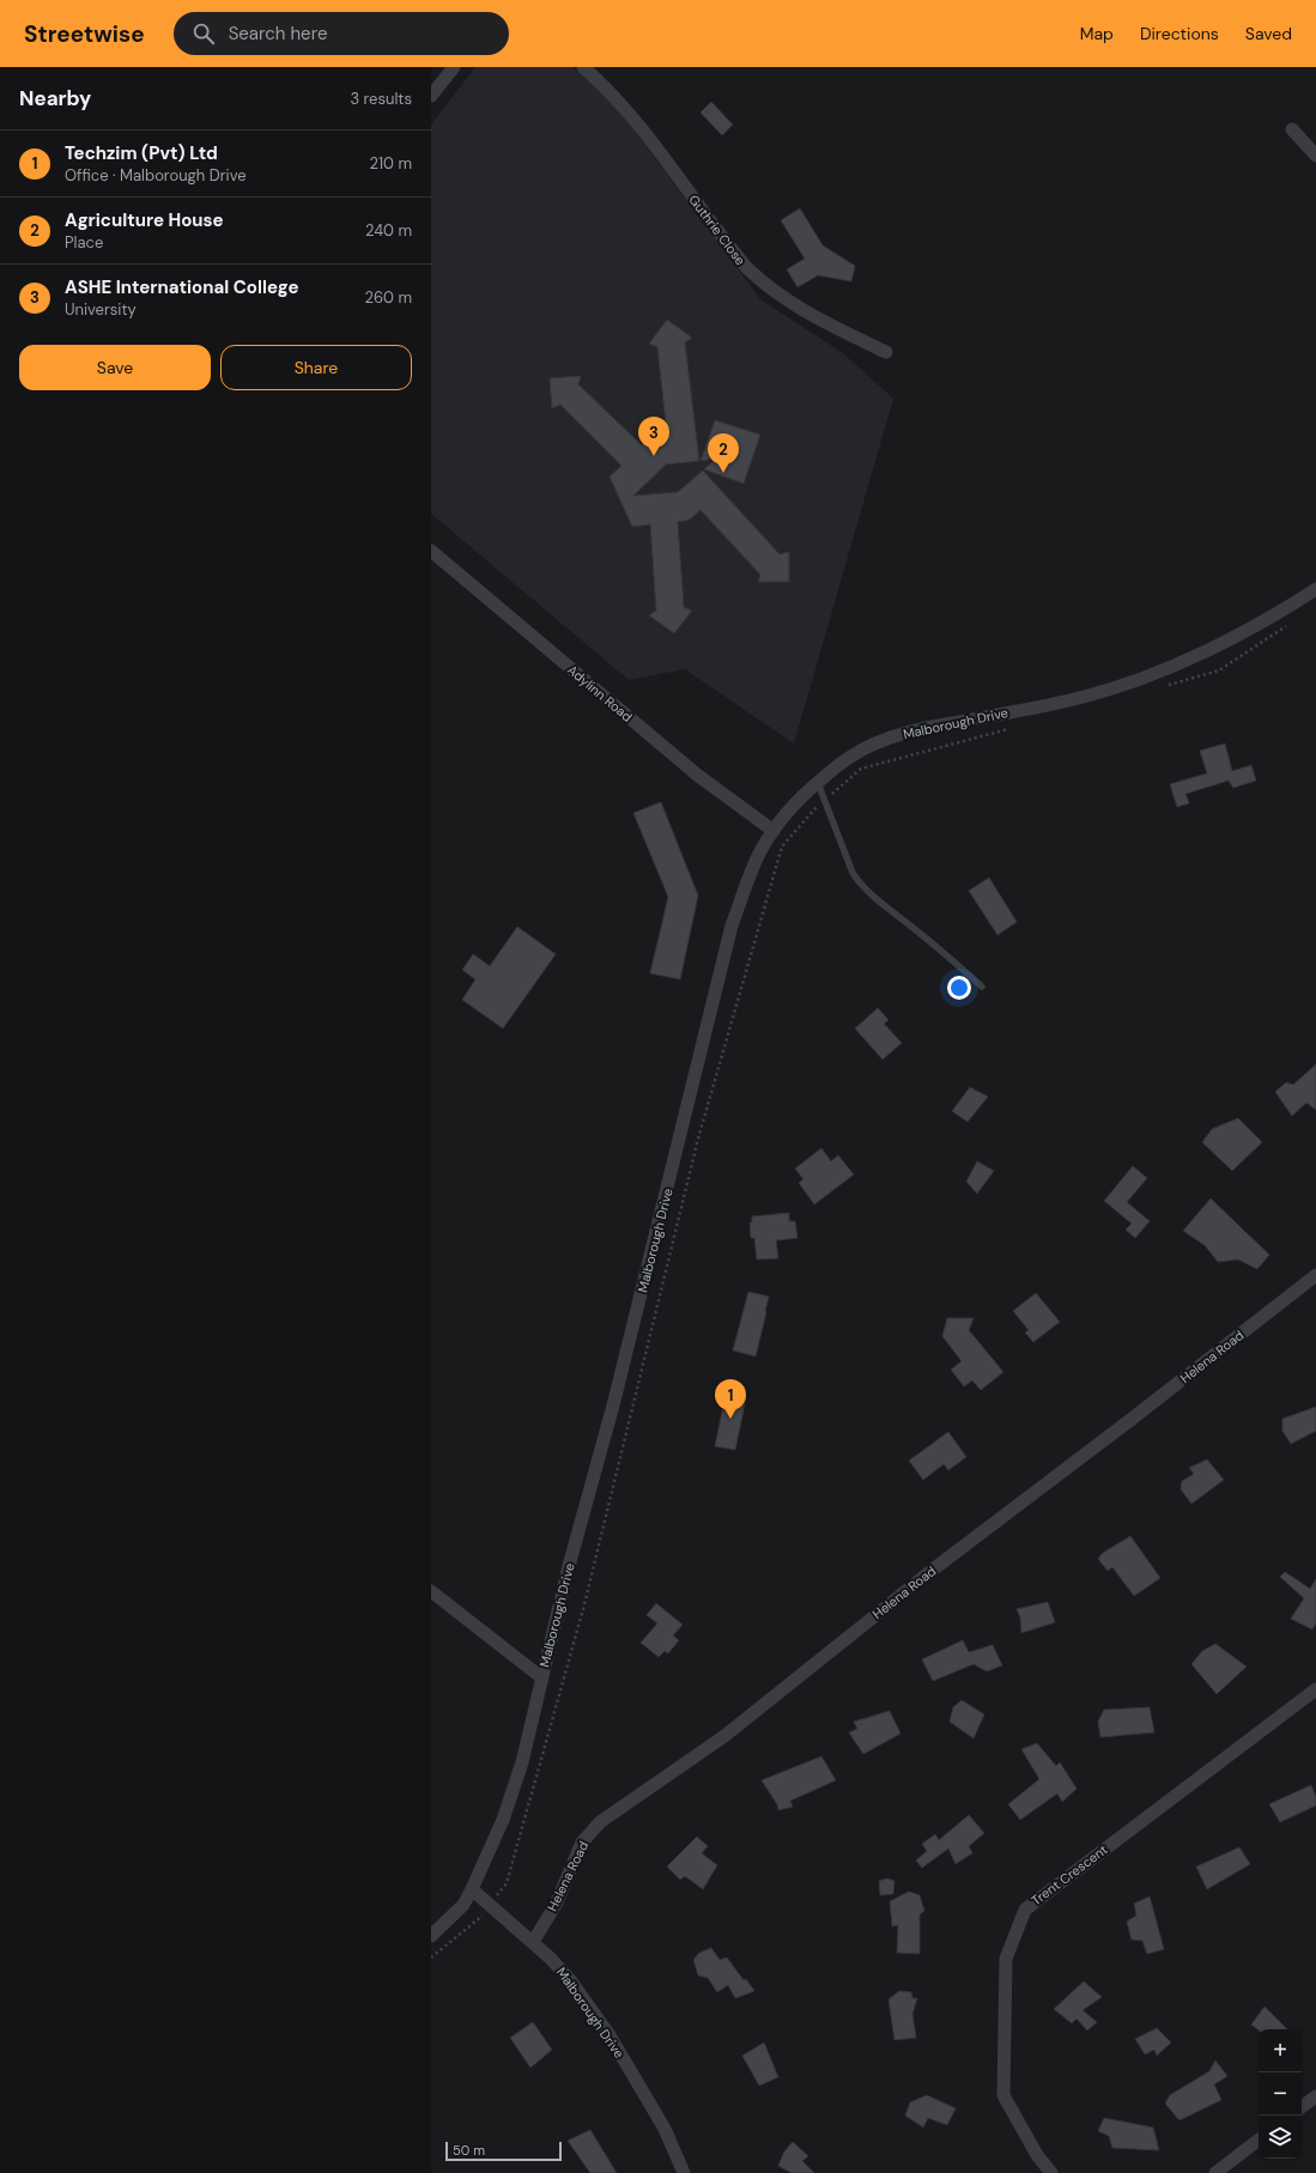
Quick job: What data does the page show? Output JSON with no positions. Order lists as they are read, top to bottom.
{
  "streets": {
    "street": [
      "Guthrie Close",
      "Adylinn Road",
      "Malborough Drive",
      "Helena Road",
      "Trent Crescent"
    ]
  },
  "crossings": [
    ["Adylinn Road", "Malborough Drive"],
    ["Malborough Drive", "Helena Road"]
  ],
  "scale_bar": "50 m",
  "page": {
    "header": "Streetwise",
    "search": "Search here",
    "nav": ["Map", "Directions", "Saved"],
    "heading": ["Nearby", "3 results"],
    "list": [
      {
        "mark": "1",
        "name": "Techzim (Pvt) Ltd",
        "note": "Office · Malborough Drive",
        "value": "210 m"
      },
      {
        "mark": "2",
        "name": "Agriculture House",
        "note": "Place",
        "value": "240 m"
      },
      {
        "mark": "3",
        "name": "ASHE International College",
        "note": "University",
        "value": "260 m"
      }
    ],
    "buttons": ["Save", "Share"],
    "pins": ["3", "2", "1"],
    "map_buttons": ["+", "−"],
    "scale": "50 m"
  }
}
